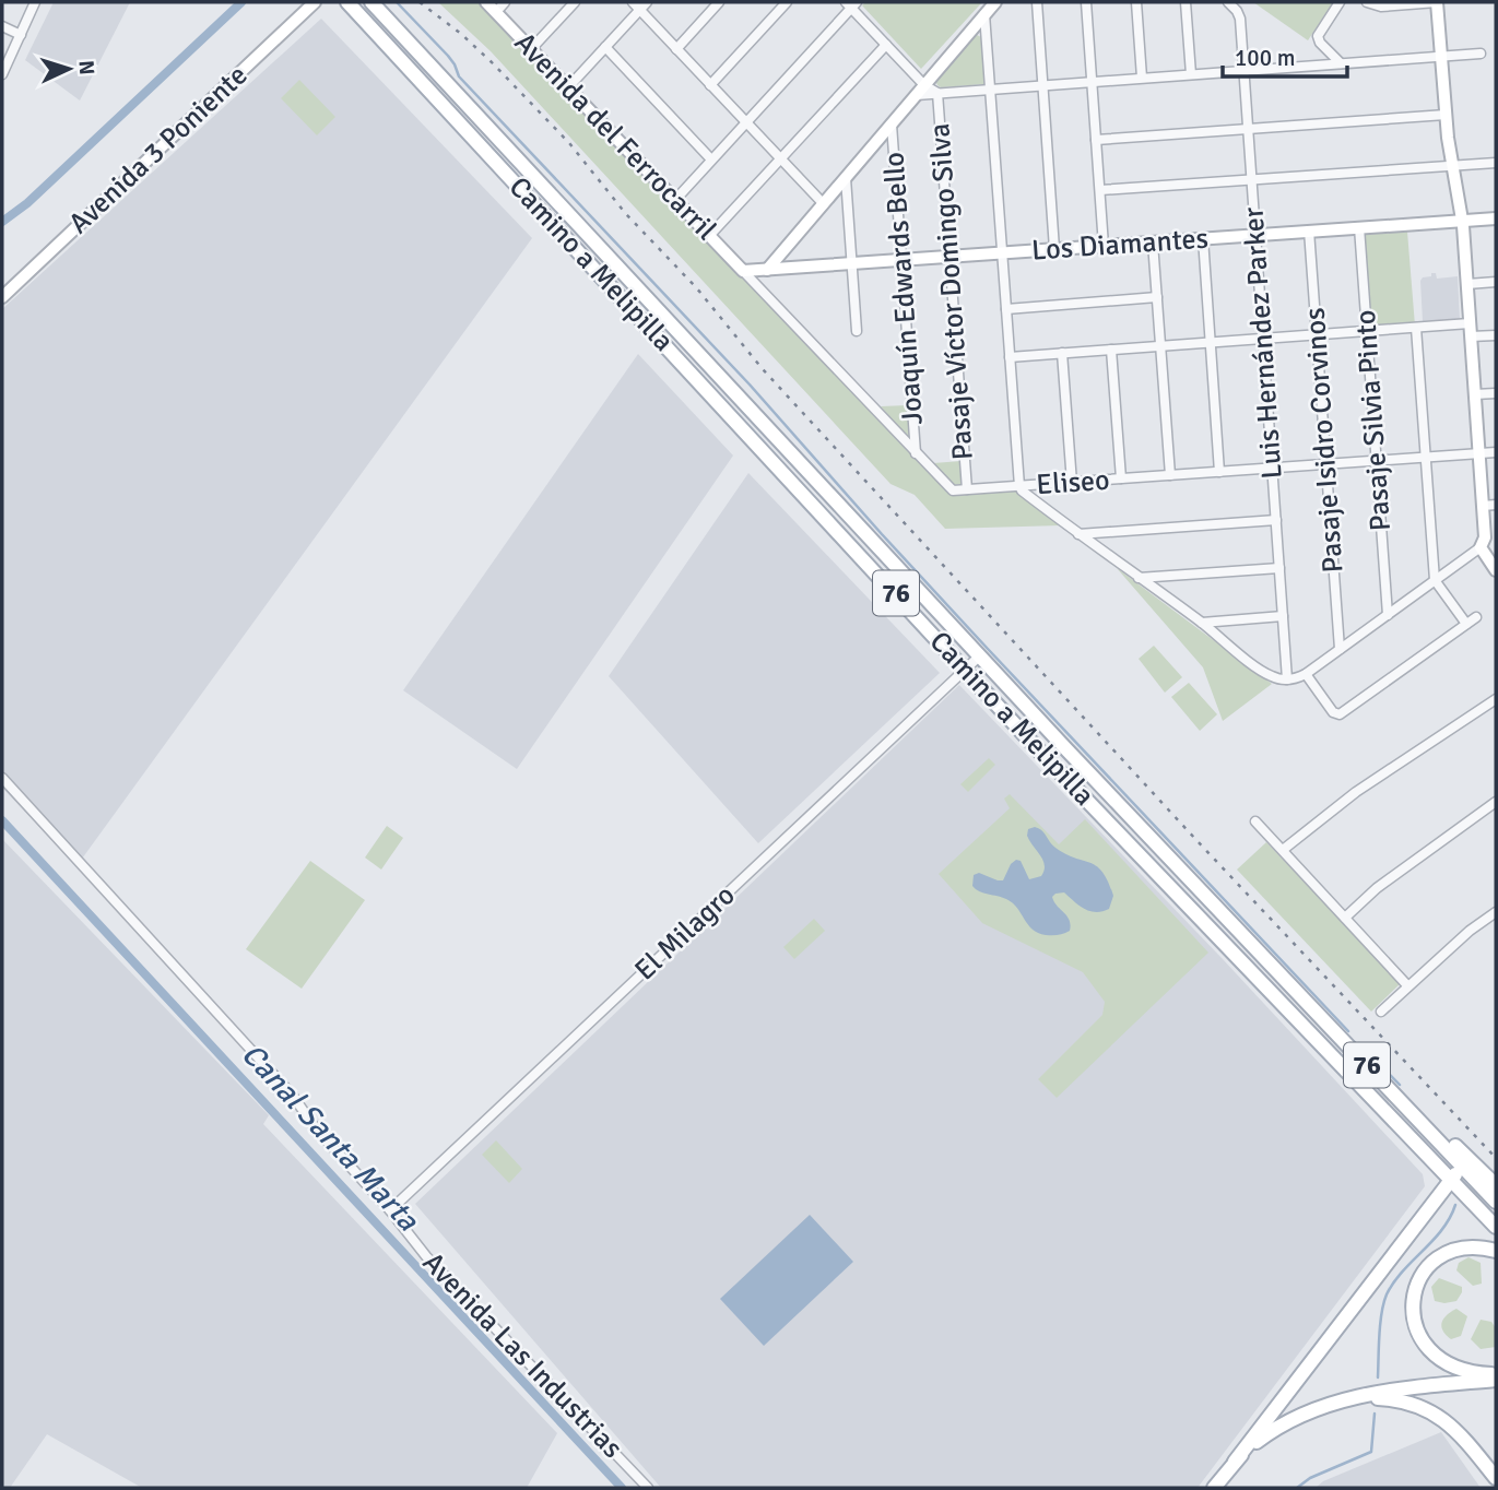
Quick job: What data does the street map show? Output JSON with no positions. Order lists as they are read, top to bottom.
{
  "streets": {
    "main road": ["Camino a Melipilla", "76"],
    "street": [
      "Avenida del Ferrocarril",
      "Avenida 3 Poniente",
      "Los Diamantes",
      "Joaquín Edwards Bello",
      "Pasaje Víctor Domingo Silva",
      "Luis Hernández Parker",
      "Pasaje Silvia Pinto",
      "Pasaje Isidro Corvinos",
      "Eliseo",
      "El Milagro",
      "Avenida Las Industrias"
    ]
  },
  "crossings": [
    ["Avenida del Ferrocarril", "Los Diamantes"],
    ["Avenida del Ferrocarril", "Eliseo"],
    ["Los Diamantes", "Joaquín Edwards Bello"],
    ["Los Diamantes", "Pasaje Víctor Domingo Silva"],
    ["Los Diamantes", "Luis Hernández Parker"],
    ["Los Diamantes", "Pasaje Silvia Pinto"],
    ["Los Diamantes", "Pasaje Isidro Corvinos"],
    ["Los Diamantes", "Eliseo"],
    ["Camino a Melipilla", "El Milagro"],
    ["Joaquín Edwards Bello", "Eliseo"],
    ["Pasaje Víctor Domingo Silva", "Eliseo"],
    ["Luis Hernández Parker", "Eliseo"],
    ["Pasaje Silvia Pinto", "Eliseo"],
    ["Pasaje Isidro Corvinos", "Eliseo"],
    ["El Milagro", "Avenida Las Industrias"]
  ],
  "water": ["Canal Santa Marta"],
  "scale_bar": "100 m",
  "north": "right"
}
